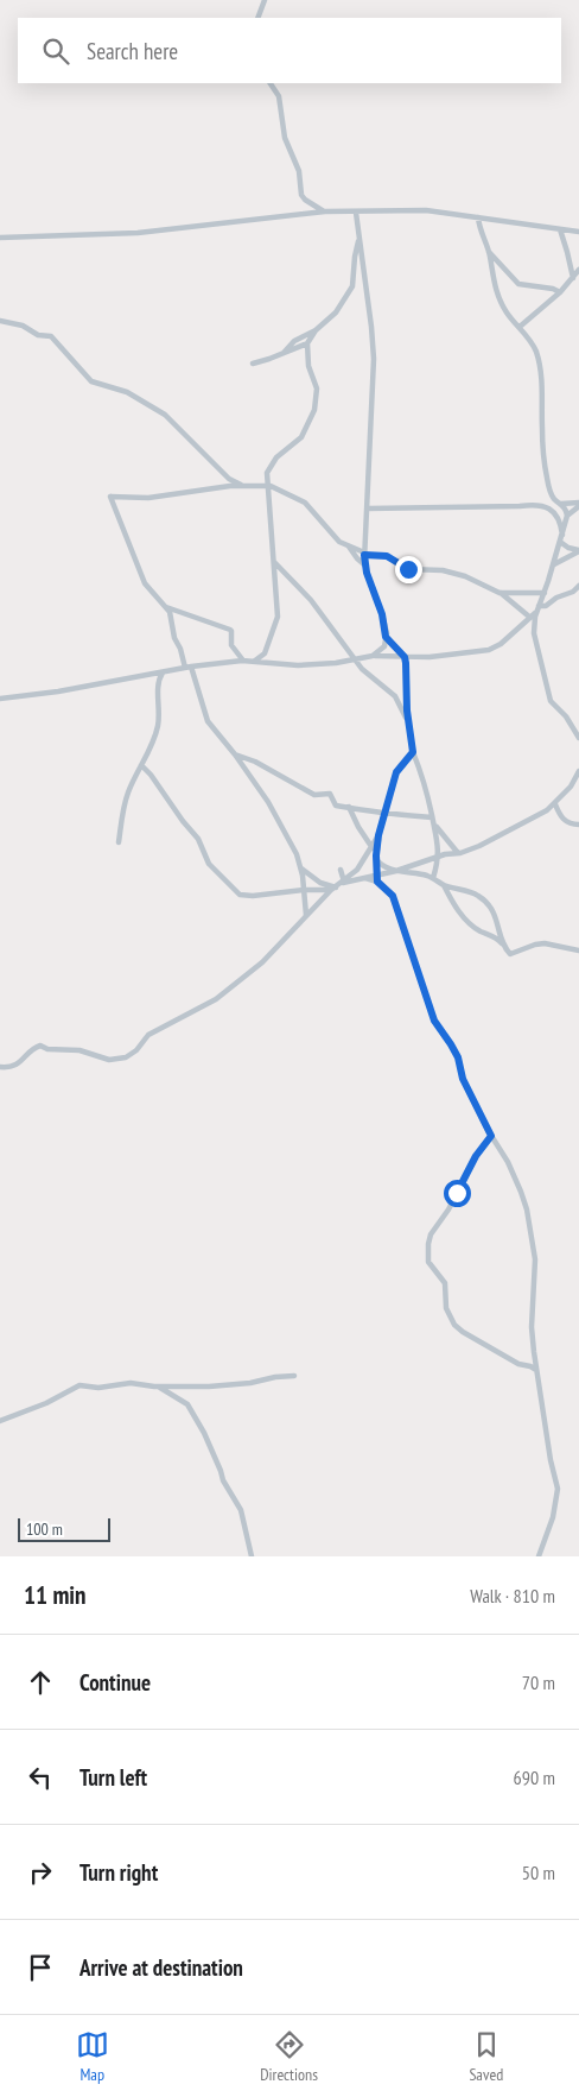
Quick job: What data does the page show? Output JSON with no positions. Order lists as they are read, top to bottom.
{
  "scale_bar": "100 m",
  "page": {
    "search": "Search here",
    "scale": "100 m",
    "heading": ["11 min", "Walk · 810 m"],
    "list": [
      ["Continue", "70 m"],
      ["Turn left", "690 m"],
      ["Turn right", "50 m"],
      "Arrive at destination"
    ],
    "nav": ["Map", "Directions", "Saved"]
  }
}
